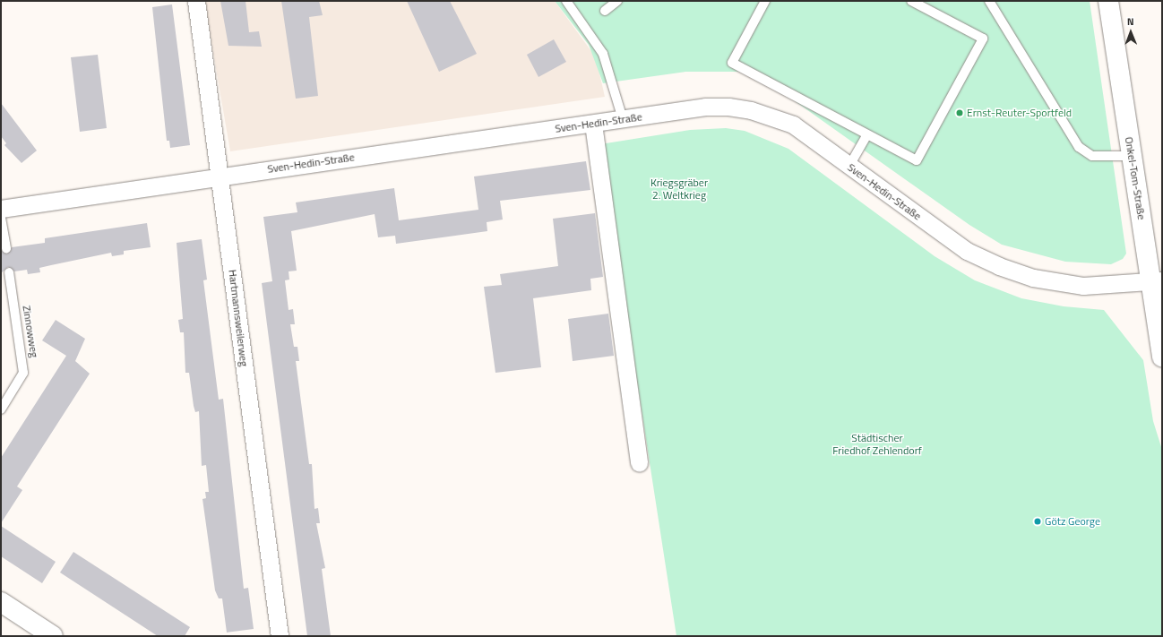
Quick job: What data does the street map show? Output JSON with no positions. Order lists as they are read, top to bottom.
{
  "streets": {
    "main road": ["Onkel-Tom-Straße"],
    "street": ["Sven-Hedin-Straße", "Hartmannsweilerweg"],
    "lane": ["Zinnowweg"]
  },
  "crossings": [
    ["Sven-Hedin-Straße", "Onkel-Tom-Straße"],
    ["Sven-Hedin-Straße", "Hartmannsweilerweg"]
  ],
  "parks": ["Kriegsgräber 2. Weltkrieg", "Städtischer Friedhof Zehlendorf"],
  "places": ["Ernst-Reuter-Sportfeld", "Götz George"],
  "north": "top"
}
